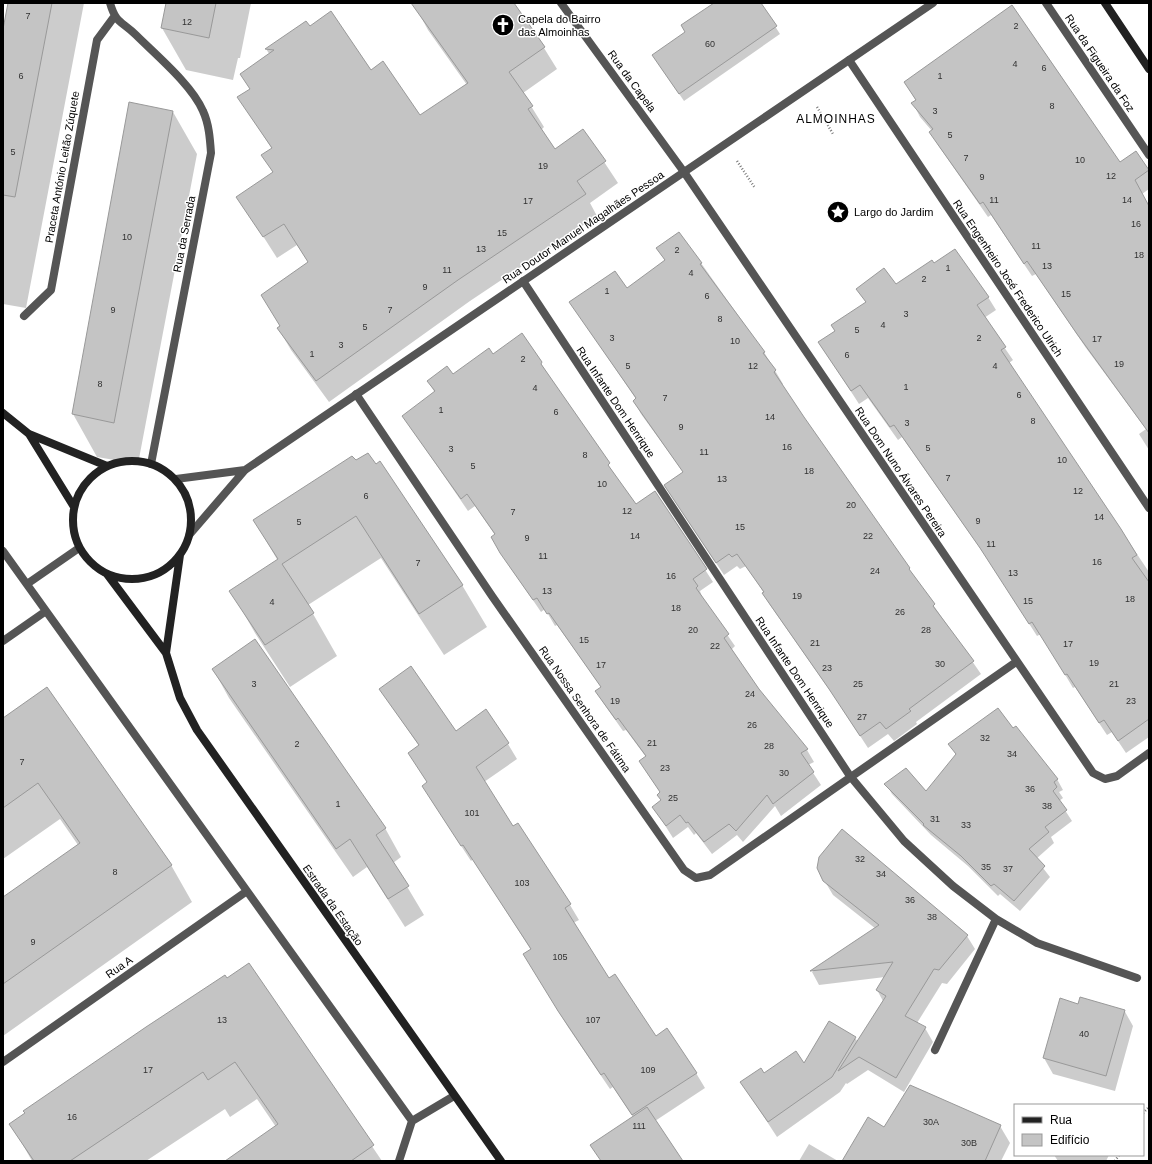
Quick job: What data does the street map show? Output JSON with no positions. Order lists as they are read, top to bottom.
{
  "streets": {
    "main road": ["Estrada da Estação"],
    "street": [
      "Rua da Figueira da Foz",
      "Rua da Capela",
      "Praceta António Leitão Zúquete",
      "Rua Doutor Manuel Magalhães Pessoa",
      "Rua da Serrada",
      "Rua Engenheiro José Frederico Ulrich",
      "Rua Infante Dom Henrique",
      "Rua Dom Nuno Álvares Pereira",
      "Rua Nossa Senhora de Fátima",
      "Rua A"
    ]
  },
  "crossings": [
    ["Rua da Capela", "Rua Doutor Manuel Magalhães Pessoa"],
    ["Rua da Capela", "Rua Dom Nuno Álvares Pereira"],
    ["Praceta António Leitão Zúquete", "Rua da Serrada"],
    ["Rua Doutor Manuel Magalhães Pessoa", "Rua da Serrada"],
    ["Rua Doutor Manuel Magalhães Pessoa", "Rua Engenheiro José Frederico Ulrich"],
    ["Rua Doutor Manuel Magalhães Pessoa", "Rua Infante Dom Henrique"],
    ["Rua Doutor Manuel Magalhães Pessoa", "Rua Dom Nuno Álvares Pereira"],
    ["Rua Doutor Manuel Magalhães Pessoa", "Rua Nossa Senhora de Fátima"],
    ["Rua Doutor Manuel Magalhães Pessoa", "Estrada da Estação"],
    ["Rua da Serrada", "Estrada da Estação"],
    ["Rua Infante Dom Henrique", "Rua Nossa Senhora de Fátima"],
    ["Rua Dom Nuno Álvares Pereira", "Rua Nossa Senhora de Fátima"]
  ],
  "districts": ["ALMOINHAS"],
  "places": {
    "church": ["Capela do Bairro das Almoinhas"],
    "place": ["Largo do Jardim"]
  },
  "house_numbers": [
    "7",
    "12",
    "2",
    "60",
    "4",
    "6",
    "6",
    "1",
    "8",
    "3",
    "5",
    "5",
    "7",
    "10",
    "19",
    "12",
    "9",
    "11",
    "14",
    "17",
    "16",
    "15",
    "10",
    "11",
    "13",
    "2",
    "18",
    "13",
    "1",
    "11",
    "4",
    "2",
    "9",
    "1",
    "15",
    "6",
    "9",
    "7",
    "3",
    "8",
    "4",
    "5",
    "5",
    "3",
    "2",
    "17",
    "10",
    "3",
    "1",
    "6",
    "2",
    "19",
    "5",
    "12",
    "4",
    "8",
    "1",
    "4",
    "6",
    "7",
    "1",
    "6",
    "14",
    "8",
    "3",
    "9",
    "16",
    "5",
    "3",
    "11",
    "8",
    "10",
    "5",
    "18",
    "7",
    "13",
    "10",
    "12",
    "6",
    "20",
    "12",
    "7",
    "14",
    "9",
    "5",
    "15",
    "14",
    "22",
    "9",
    "11",
    "11",
    "16",
    "7",
    "24",
    "13",
    "16",
    "13",
    "19",
    "18",
    "15",
    "4",
    "18",
    "26",
    "20",
    "28",
    "15",
    "21",
    "17",
    "22",
    "19",
    "30",
    "17",
    "23",
    "3",
    "25",
    "21",
    "24",
    "19",
    "23",
    "27",
    "26",
    "32",
    "21",
    "2",
    "28",
    "34",
    "7",
    "23",
    "30",
    "36",
    "25",
    "1",
    "38",
    "101",
    "31",
    "33",
    "32",
    "35",
    "37",
    "8",
    "34",
    "103",
    "36",
    "38",
    "9",
    "105",
    "13",
    "107",
    "40",
    "17",
    "109",
    "16",
    "30A",
    "111",
    "30B"
  ],
  "legend": ["Rua", "Edifício"]
}
